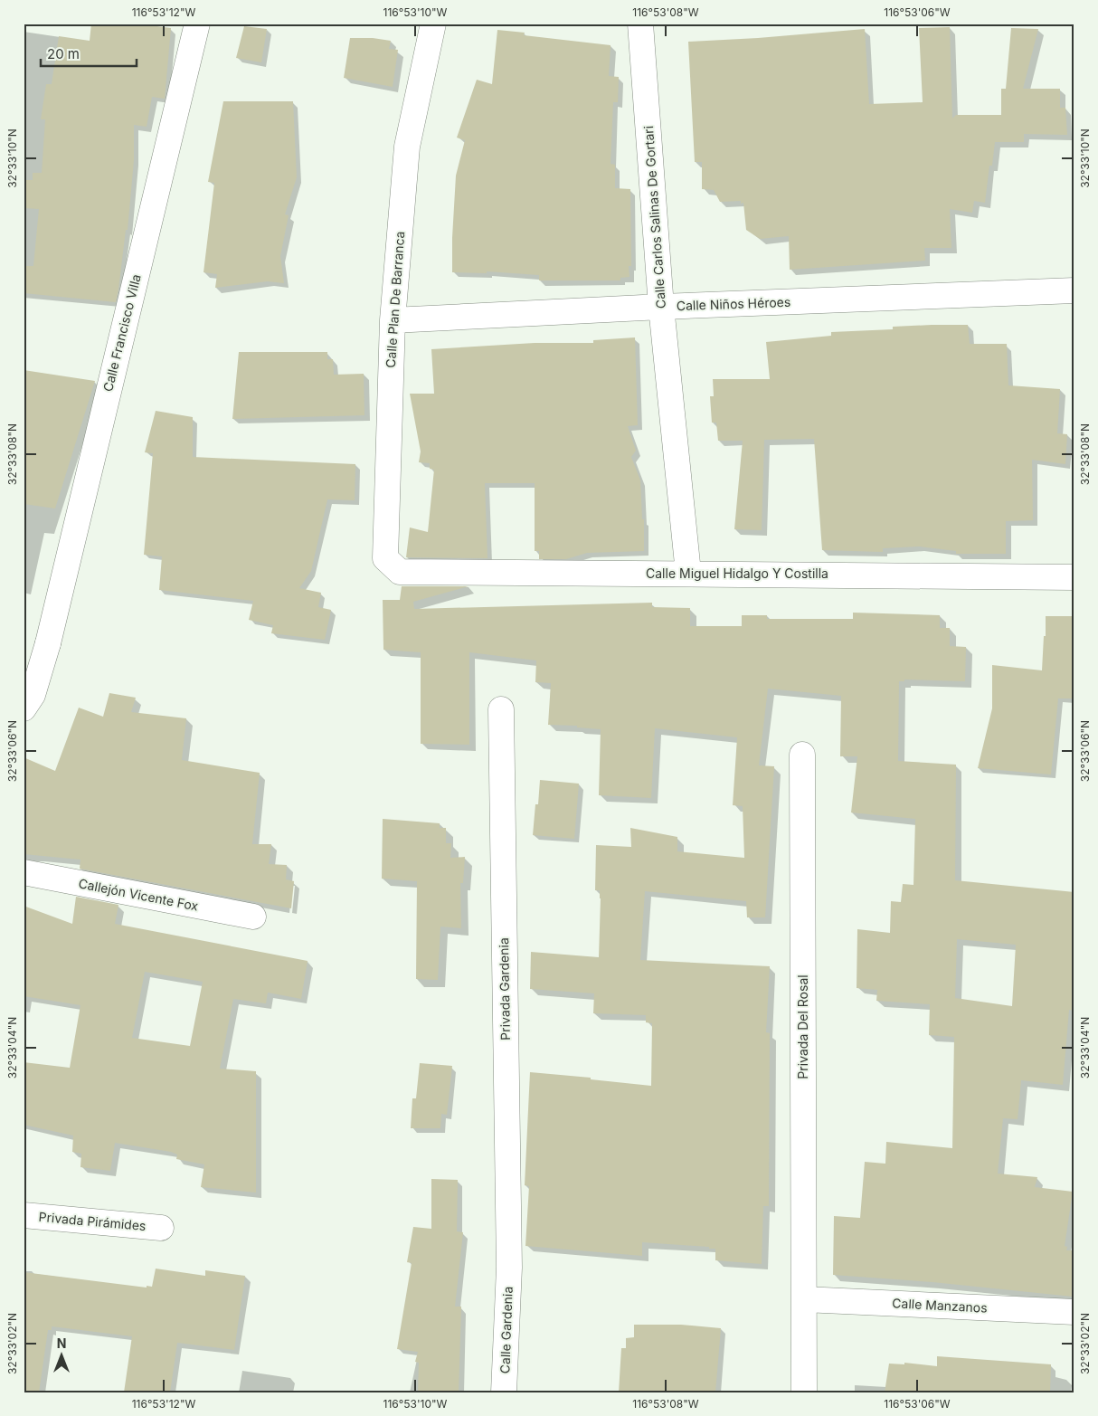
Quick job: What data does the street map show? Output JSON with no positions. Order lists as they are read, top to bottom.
{
  "streets": {
    "street": [
      "Calle Carlos Salinas De Gortari",
      "Calle Plan De Barranca",
      "Calle Niños Héroes",
      "Calle Francisco Villa",
      "Calle Miguel Hidalgo Y Costilla",
      "Callejón Vicente Fox",
      "Privada Gardenia",
      "Privada Del Rosal",
      "Privada Pirámides",
      "Calle Manzanos",
      "Calle Gardenia"
    ]
  },
  "crossings": [
    ["Calle Carlos Salinas De Gortari", "Calle Niños Héroes"],
    ["Calle Carlos Salinas De Gortari", "Calle Miguel Hidalgo Y Costilla"],
    ["Calle Plan De Barranca", "Calle Niños Héroes"],
    ["Calle Plan De Barranca", "Calle Miguel Hidalgo Y Costilla"],
    ["Privada Gardenia", "Calle Gardenia"],
    ["Privada Del Rosal", "Calle Manzanos"]
  ],
  "scale_bar": "20 m",
  "north": "top",
  "coordinates": [
    "116°53'12\"W",
    "116°53'10\"W",
    "116°53'08\"W",
    "116°53'06\"W",
    "32°33'10\"N",
    "32°33'08\"N",
    "32°33'06\"N",
    "32°33'04\"N",
    "32°33'02\"N"
  ]
}
